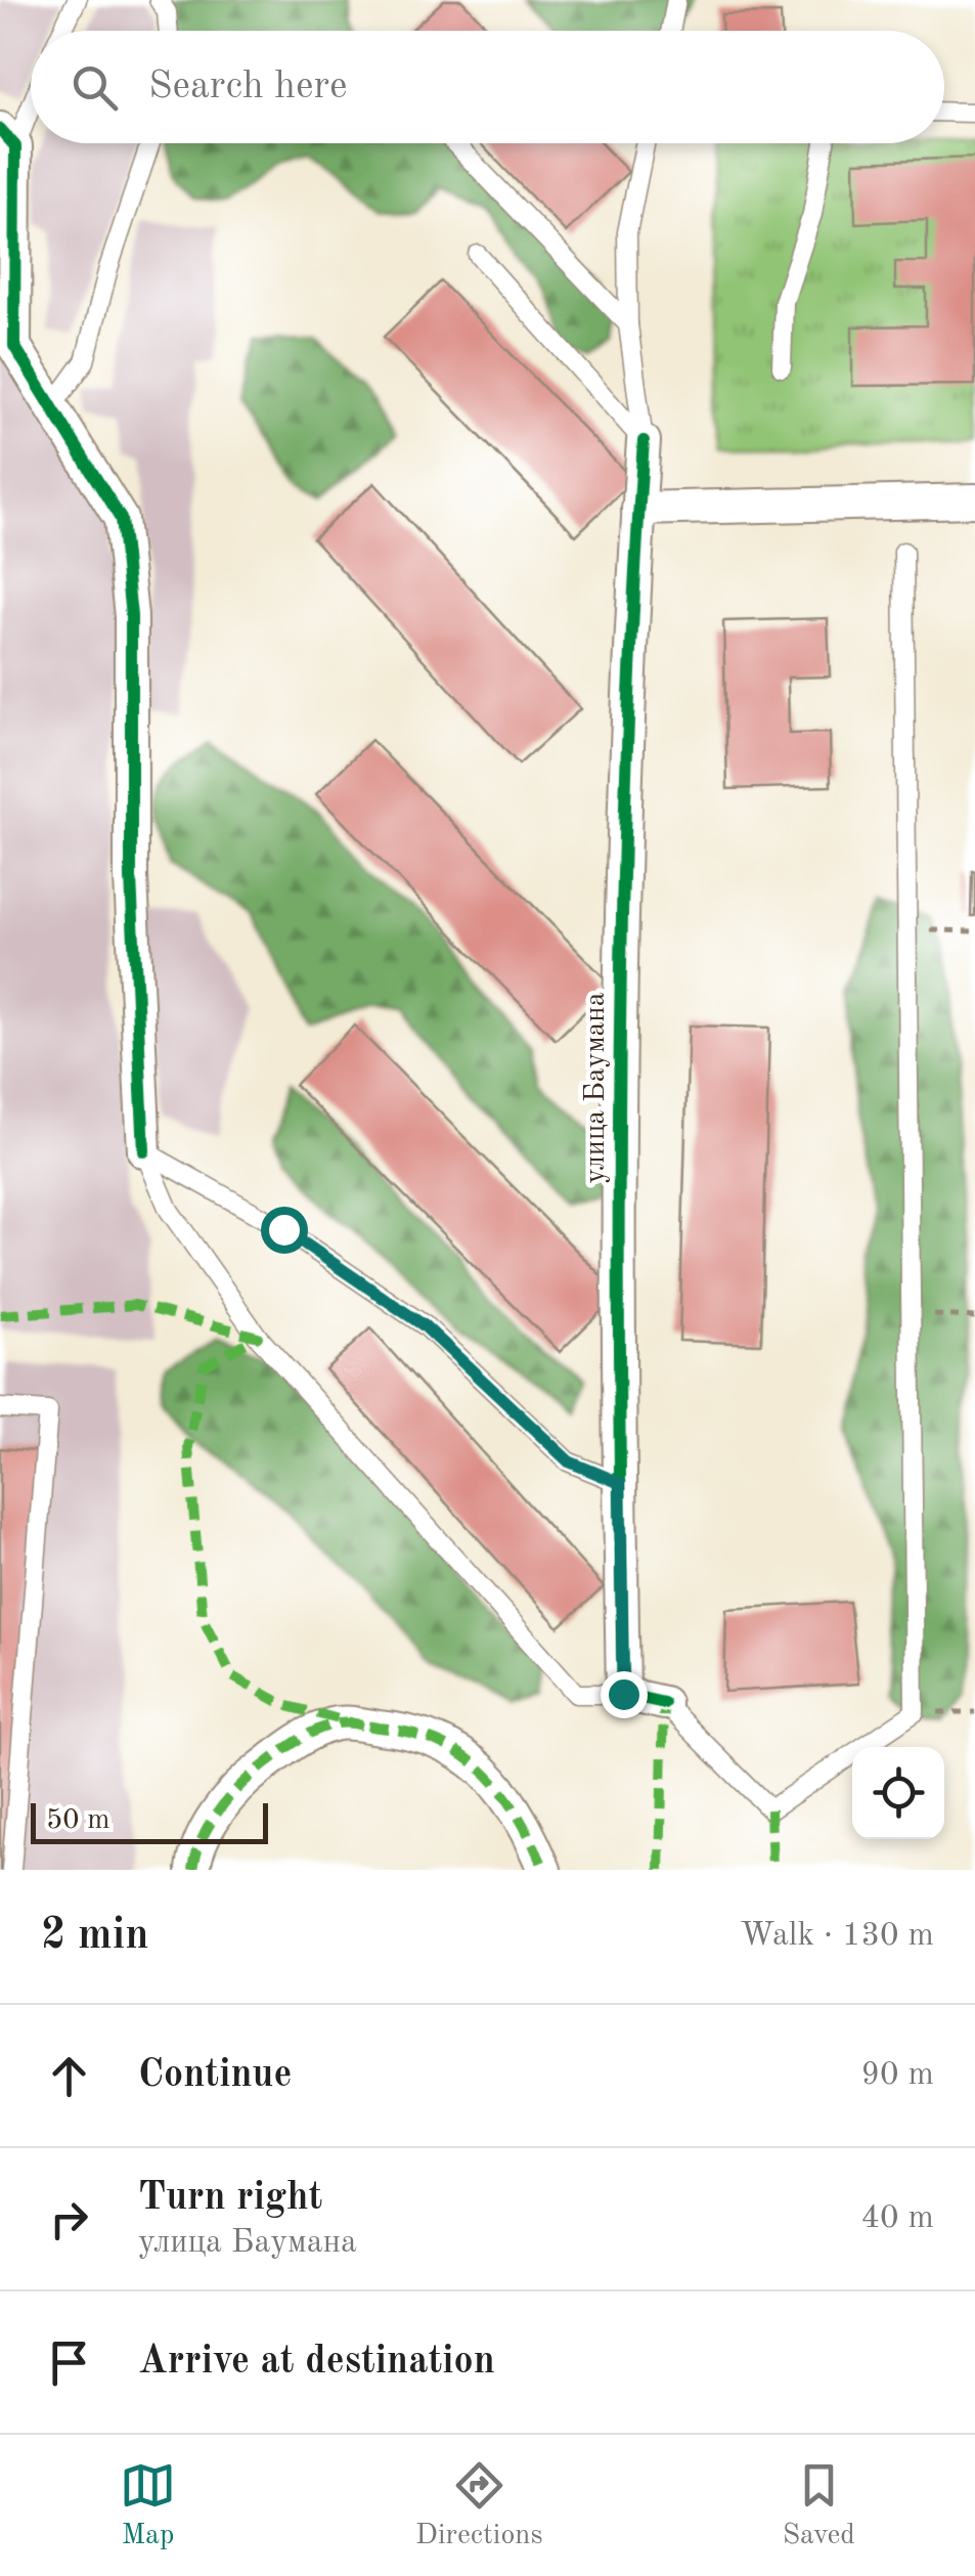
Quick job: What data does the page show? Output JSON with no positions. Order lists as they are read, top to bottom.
{
  "streets": {
    "street": ["улица Баумана"]
  },
  "scale_bar": "50 m",
  "page": {
    "search": "Search here",
    "scale": "50 m",
    "heading": ["2 min", "Walk · 130 m"],
    "list": [
      ["Continue", "90 m"],
      ["Turn right", "улица Баумана", "40 m"],
      "Arrive at destination"
    ],
    "nav": ["Map", "Directions", "Saved"]
  }
}
